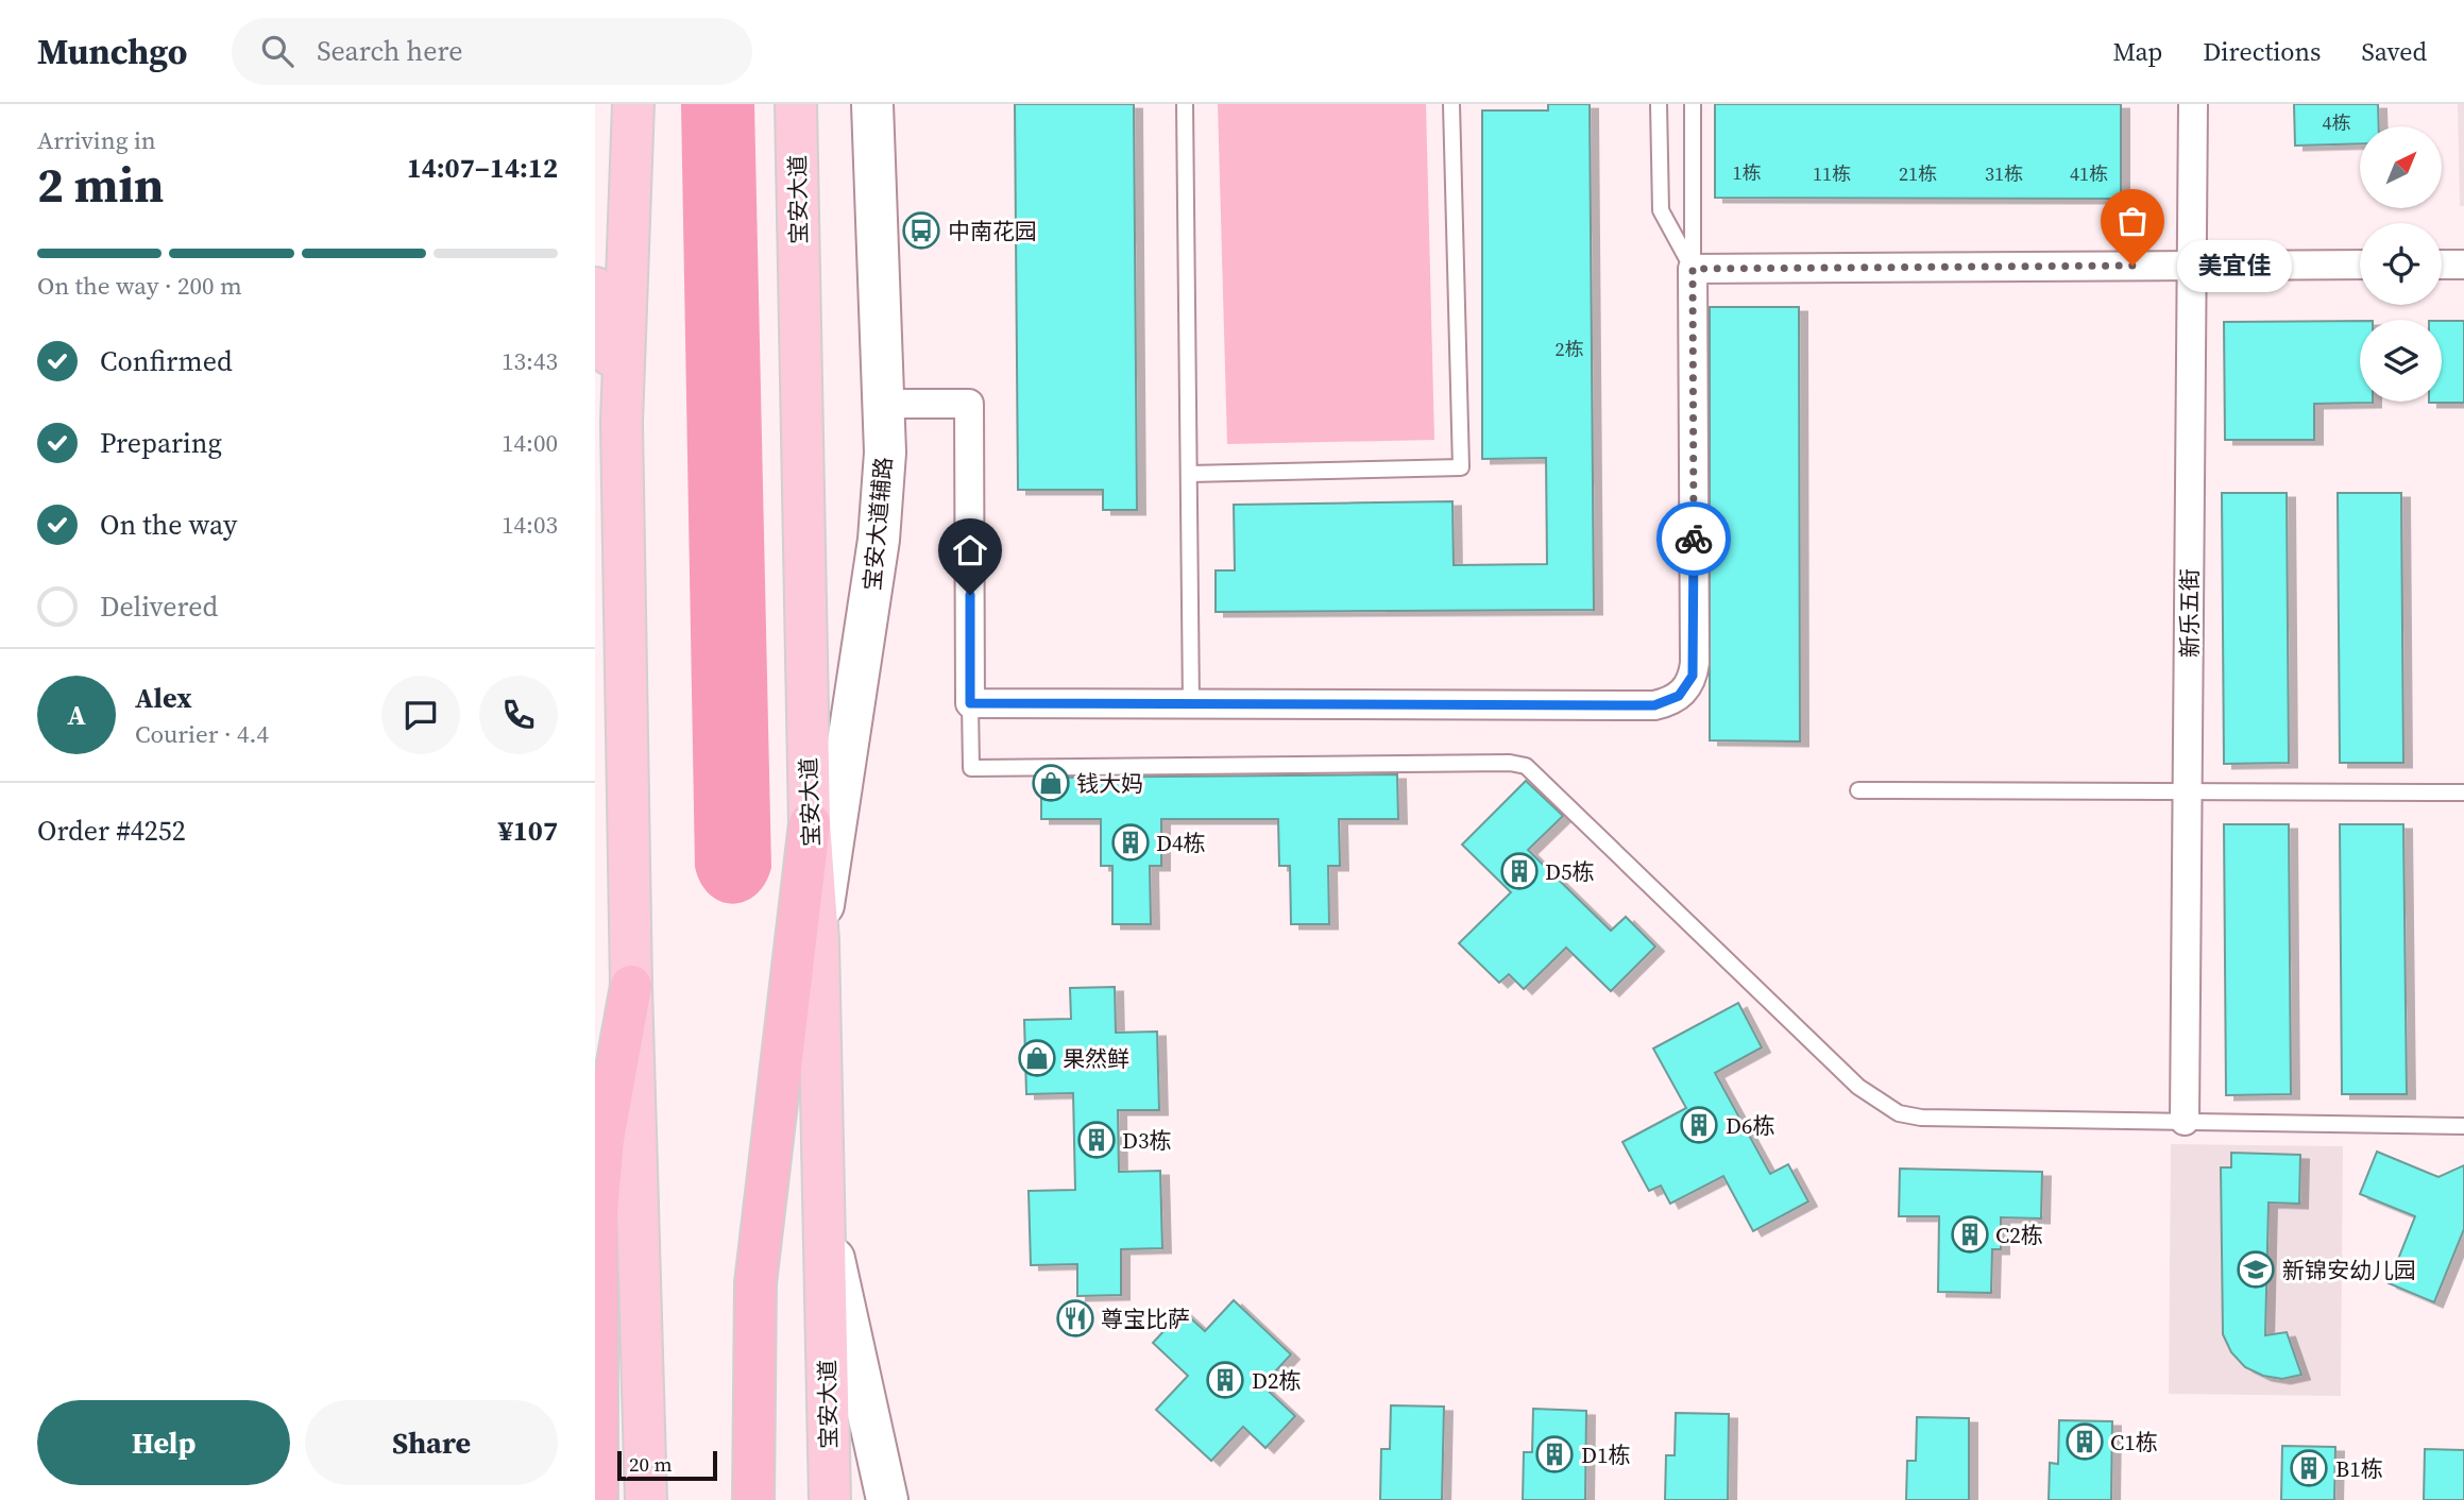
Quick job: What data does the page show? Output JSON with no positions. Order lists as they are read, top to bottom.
{
  "streets": {
    "main road": ["宝安大道", "宝安大道辅路"],
    "street": ["新乐五街"]
  },
  "crossings": [
    ["宝安大道", "宝安大道辅路"]
  ],
  "places": {
    "bus stop": ["中南花园"],
    "other": ["美宜佳"],
    "shop": ["钱大妈", "果然鲜"],
    "building": [
      "D4栋",
      "D5栋",
      "D6栋",
      "D3栋",
      "C2栋",
      "D2栋",
      "C1栋",
      "D1栋",
      "B1栋"
    ],
    "school or university": ["新锦安幼儿园"],
    "restaurant": ["尊宝比萨"]
  },
  "house_numbers": [
    "4栋",
    "1栋",
    "11栋",
    "21栋",
    "31栋",
    "41栋",
    "2栋"
  ],
  "scale_bar": "20 m",
  "north": "top right",
  "page": {
    "header": "Munchgo",
    "search": "Search here",
    "nav": ["Map", "Directions", "Saved"],
    "heading": ["2 min", "Arriving in", "14:07–14:12"],
    "panel": [
      "Alex",
      "Courier · 4.4",
      "Order #4252",
      "¥107"
    ],
    "bar": "On the way · 200 m",
    "bubble": "美宜佳",
    "list": [
      ["Confirmed", "13:43"],
      ["Preparing", "14:00"],
      ["On the way", "14:03"],
      "Delivered"
    ],
    "round": "A",
    "buttons": ["Help", "Share"],
    "scale": "20 m"
  }
}
